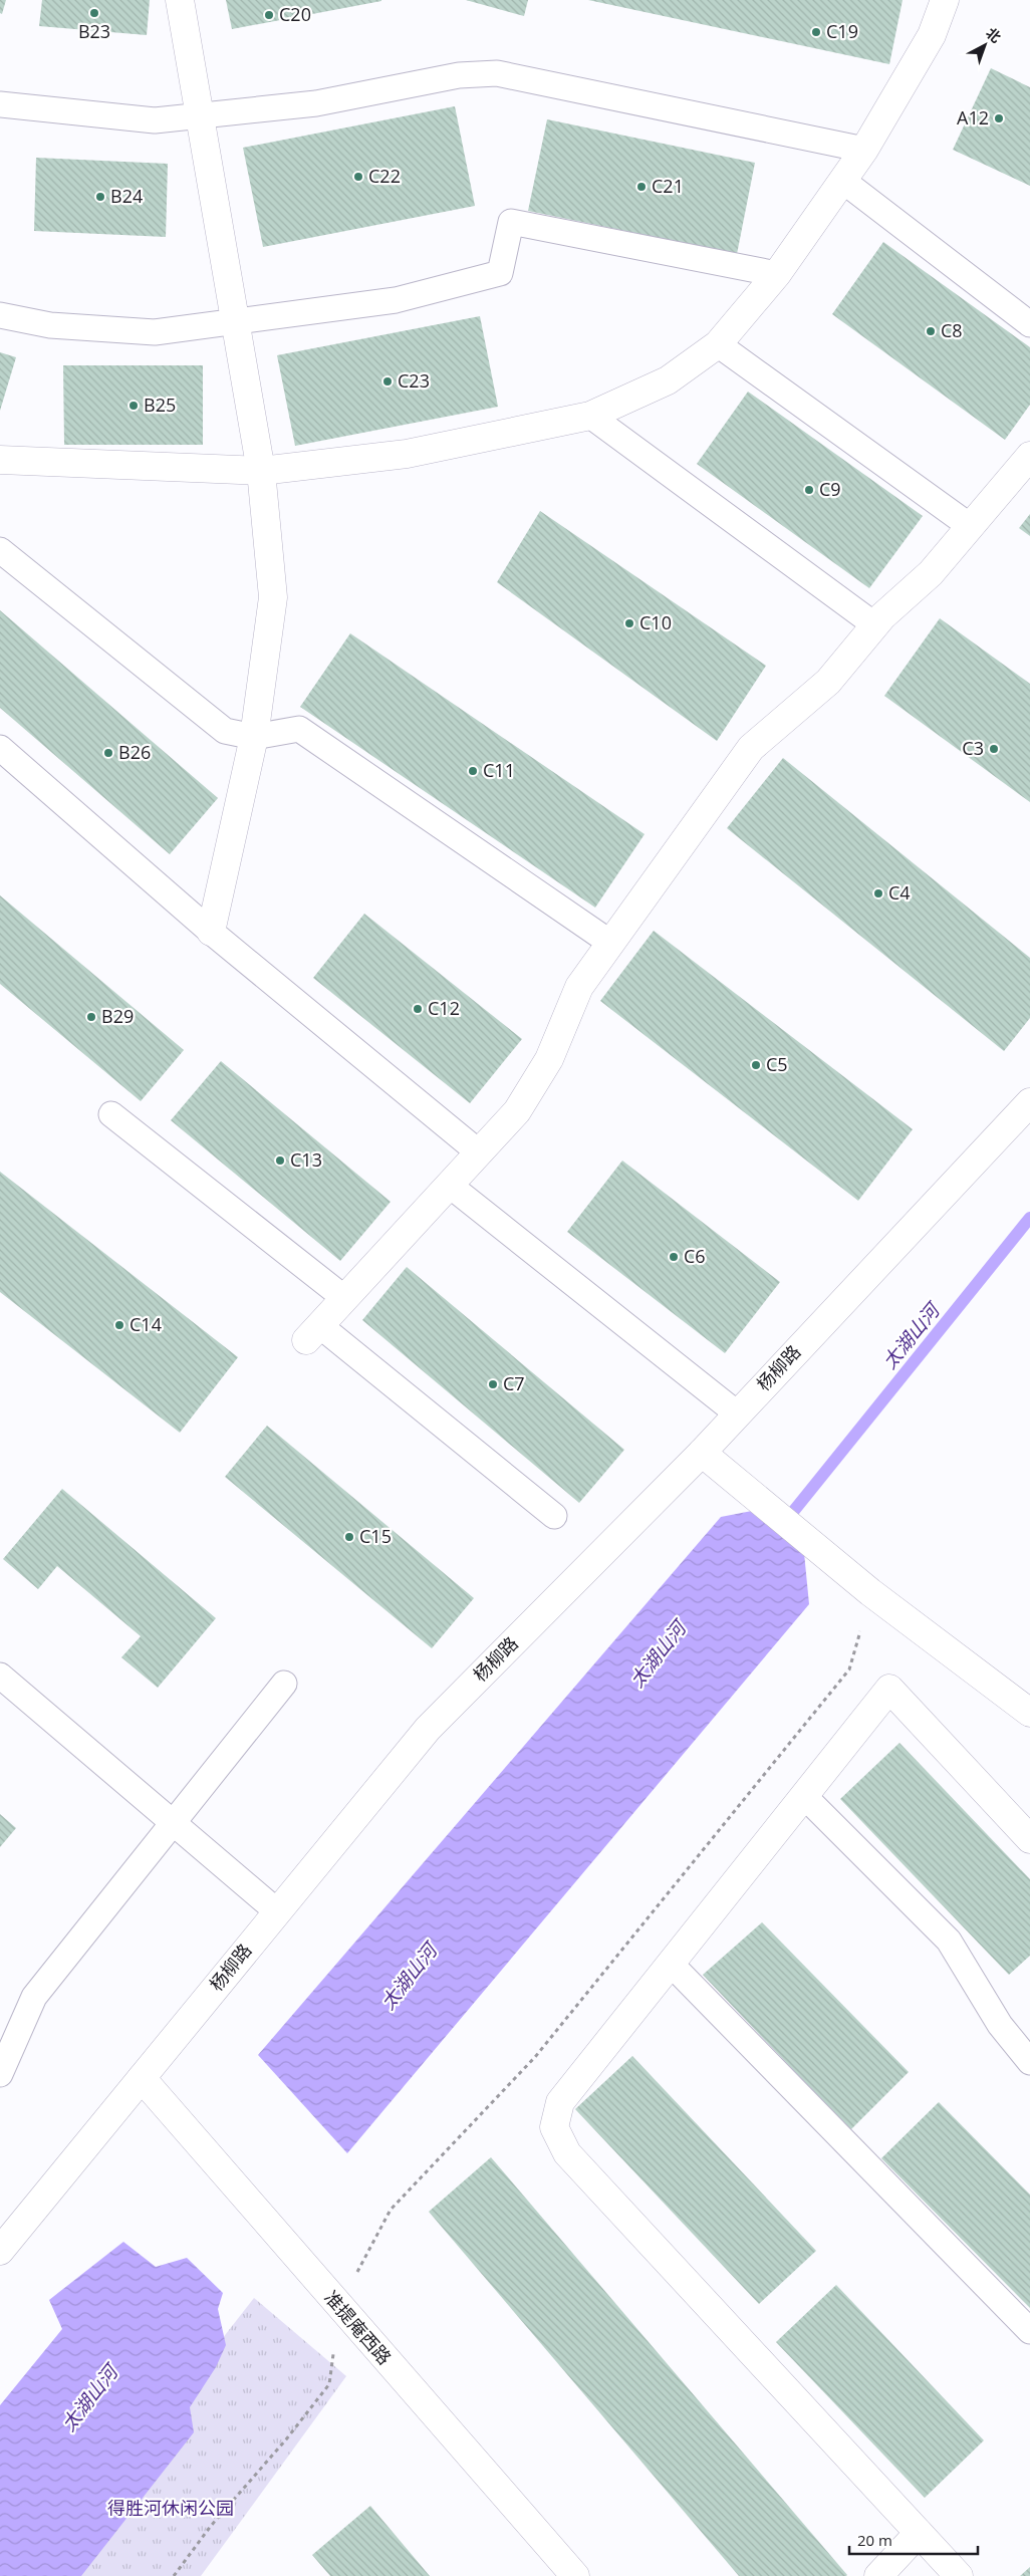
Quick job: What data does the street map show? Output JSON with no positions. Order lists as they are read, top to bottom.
{
  "streets": {
    "street": ["杨柳路", "准提庵西路"]
  },
  "crossings": [
    ["杨柳路", "准提庵西路"]
  ],
  "water": ["太湖山河"],
  "parks": ["得胜河休闲公园"],
  "places": [
    "B23",
    "C20",
    "C19",
    "A12",
    "C22",
    "C21",
    "B24",
    "C8",
    "C23",
    "B25",
    "C9",
    "C10",
    "C3",
    "B26",
    "C11",
    "C4",
    "C12",
    "B29",
    "C5",
    "C13",
    "C6",
    "C14",
    "C7",
    "C15"
  ],
  "scale_bar": "20 m",
  "north": "top right"
}
